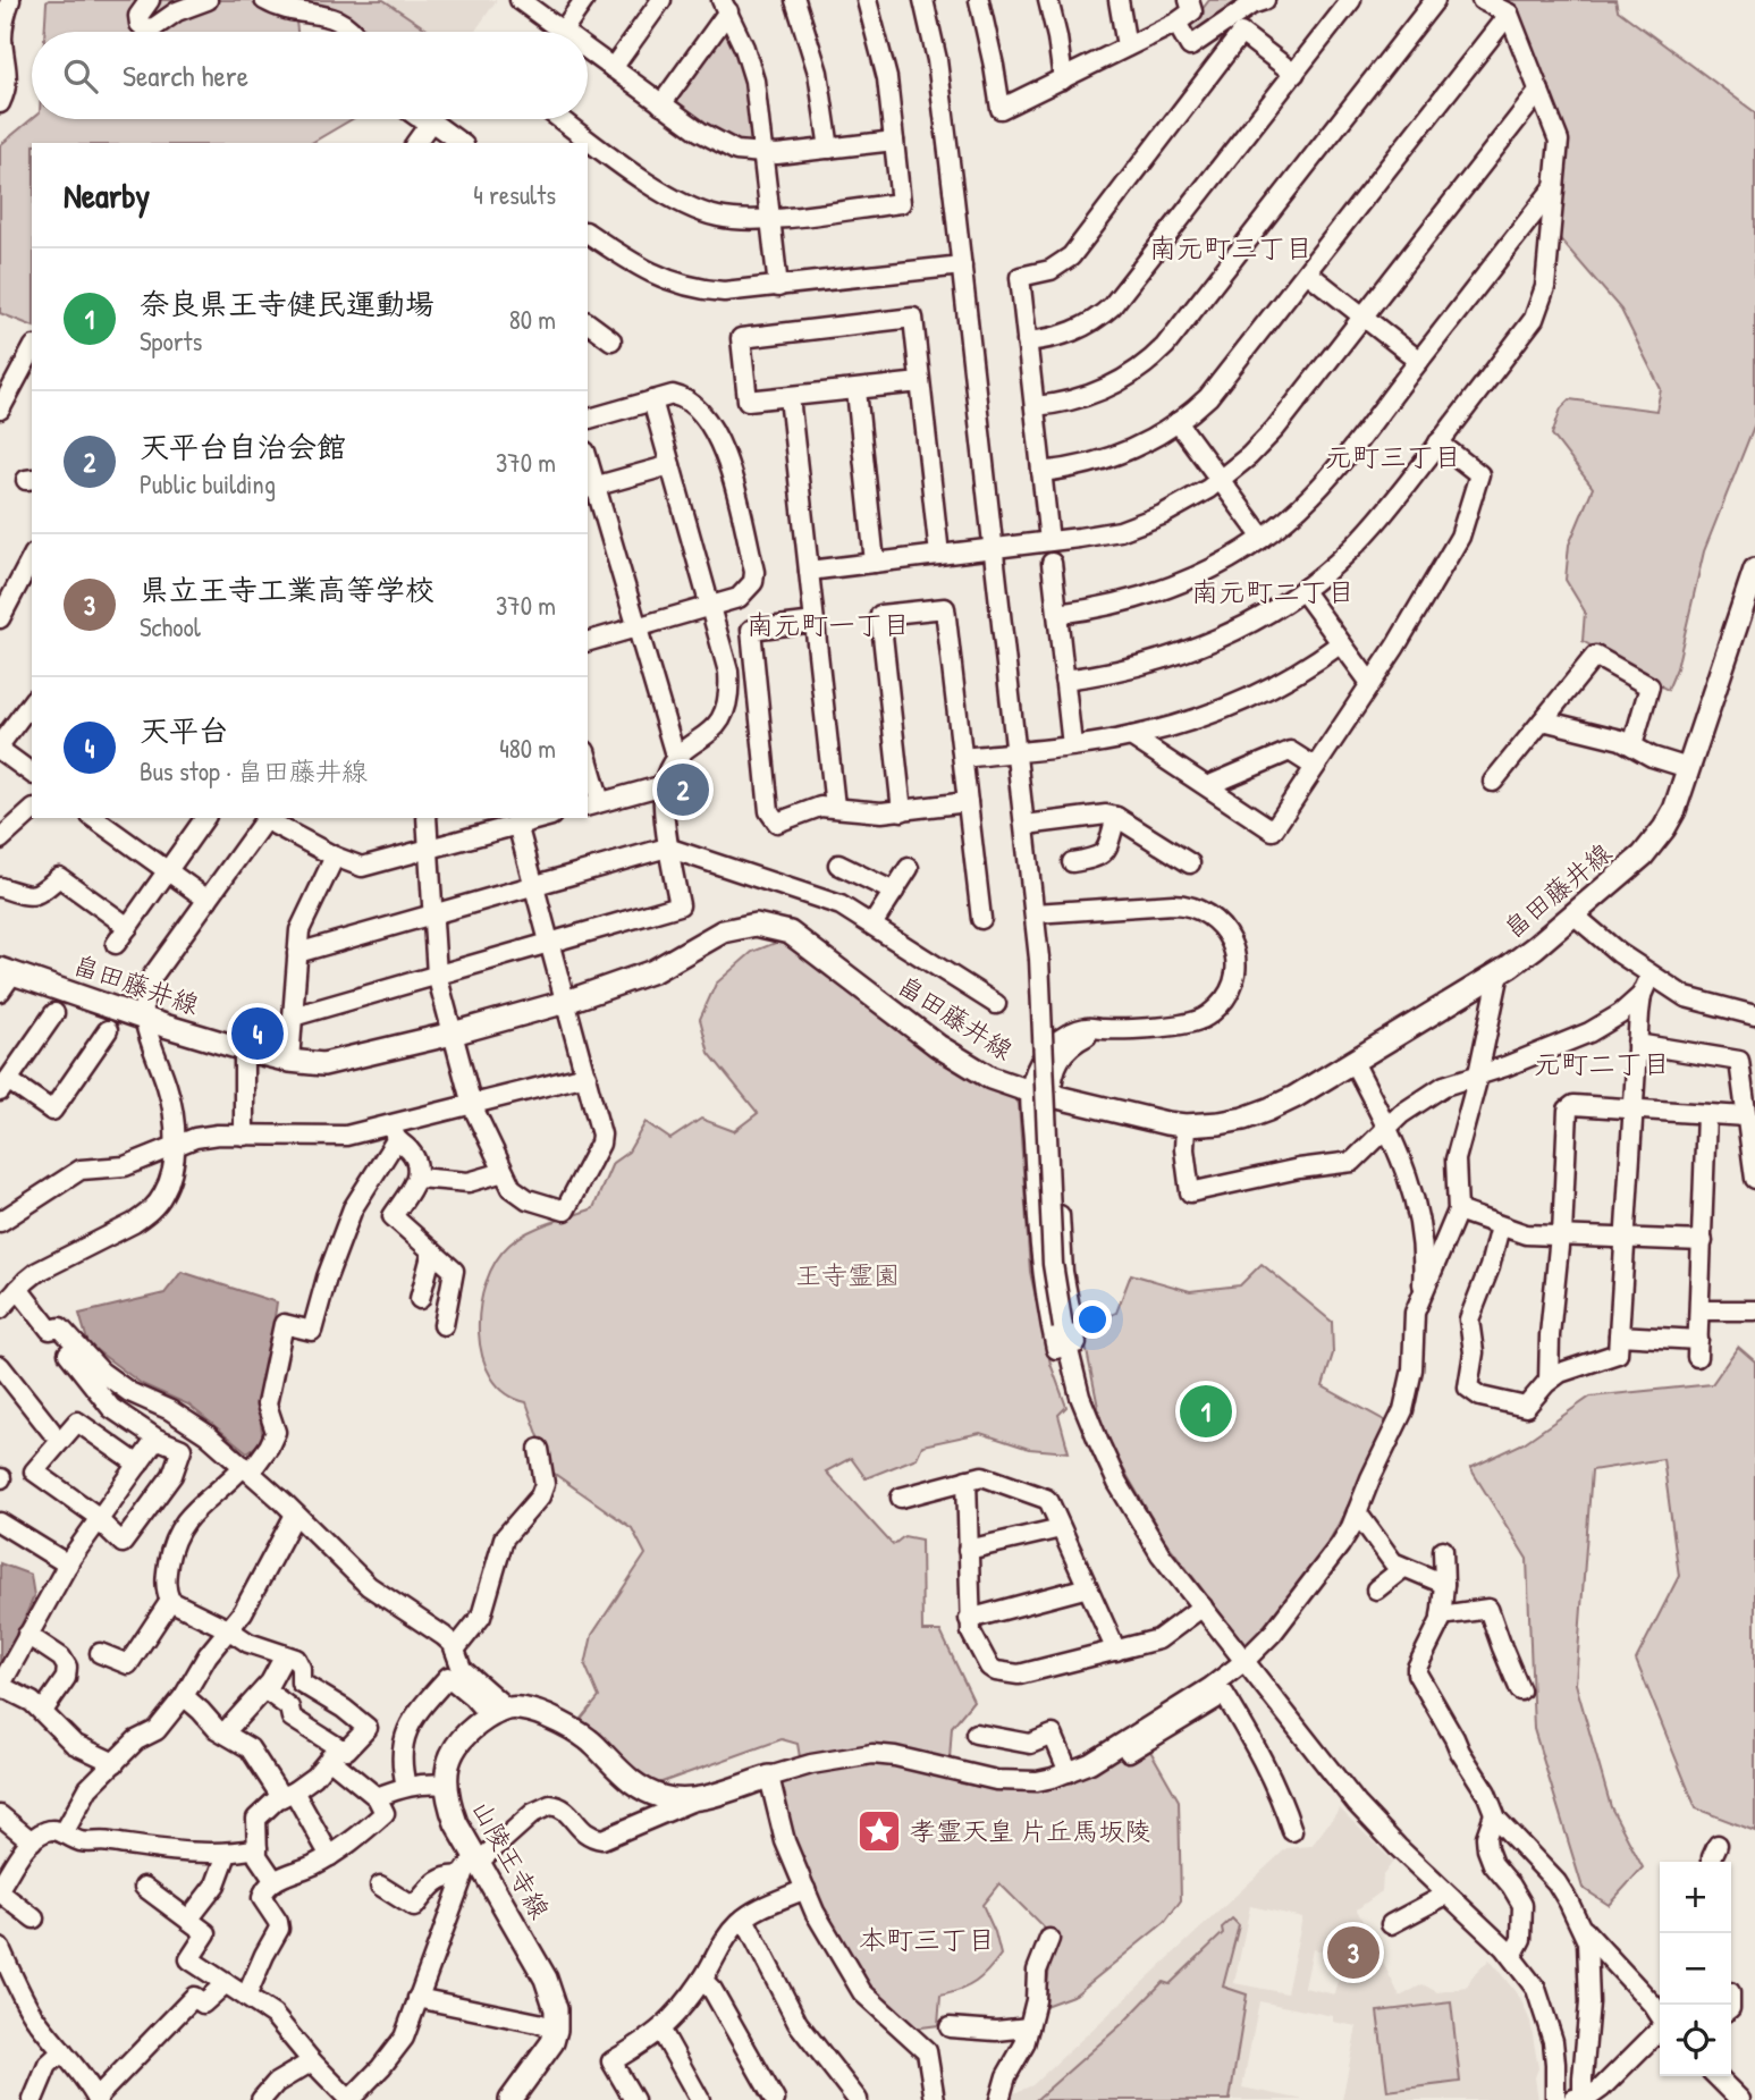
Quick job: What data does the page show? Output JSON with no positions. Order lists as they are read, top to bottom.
{
  "streets": {
    "main road": ["畠田藤井線", "山陵王寺線"]
  },
  "districts": [
    "南元町三丁目",
    "元町三丁目",
    "南元町二丁目",
    "南元町一丁目",
    "元町二丁目",
    "本町三丁目"
  ],
  "parks": ["王寺霊園"],
  "places": {
    "place": ["孝霊天皇 片丘馬坂陵"]
  },
  "page": {
    "search": "Search here",
    "heading": ["Nearby", "4 results"],
    "list": [
      {
        "mark": "1",
        "name": "奈良県王寺健民運動場",
        "note": "Sports",
        "value": "80 m"
      },
      {
        "mark": "2",
        "name": "天平台自治会館",
        "note": "Public building",
        "value": "370 m"
      },
      {
        "mark": "3",
        "name": "県立王寺工業高等学校",
        "note": "School",
        "value": "370 m"
      },
      {
        "mark": "4",
        "name": "天平台",
        "note": "Bus stop · 畠田藤井線",
        "value": "480 m"
      }
    ],
    "pins": [
      "2",
      "4",
      "1",
      "3"
    ],
    "map_buttons": ["+", "−"]
  }
}
